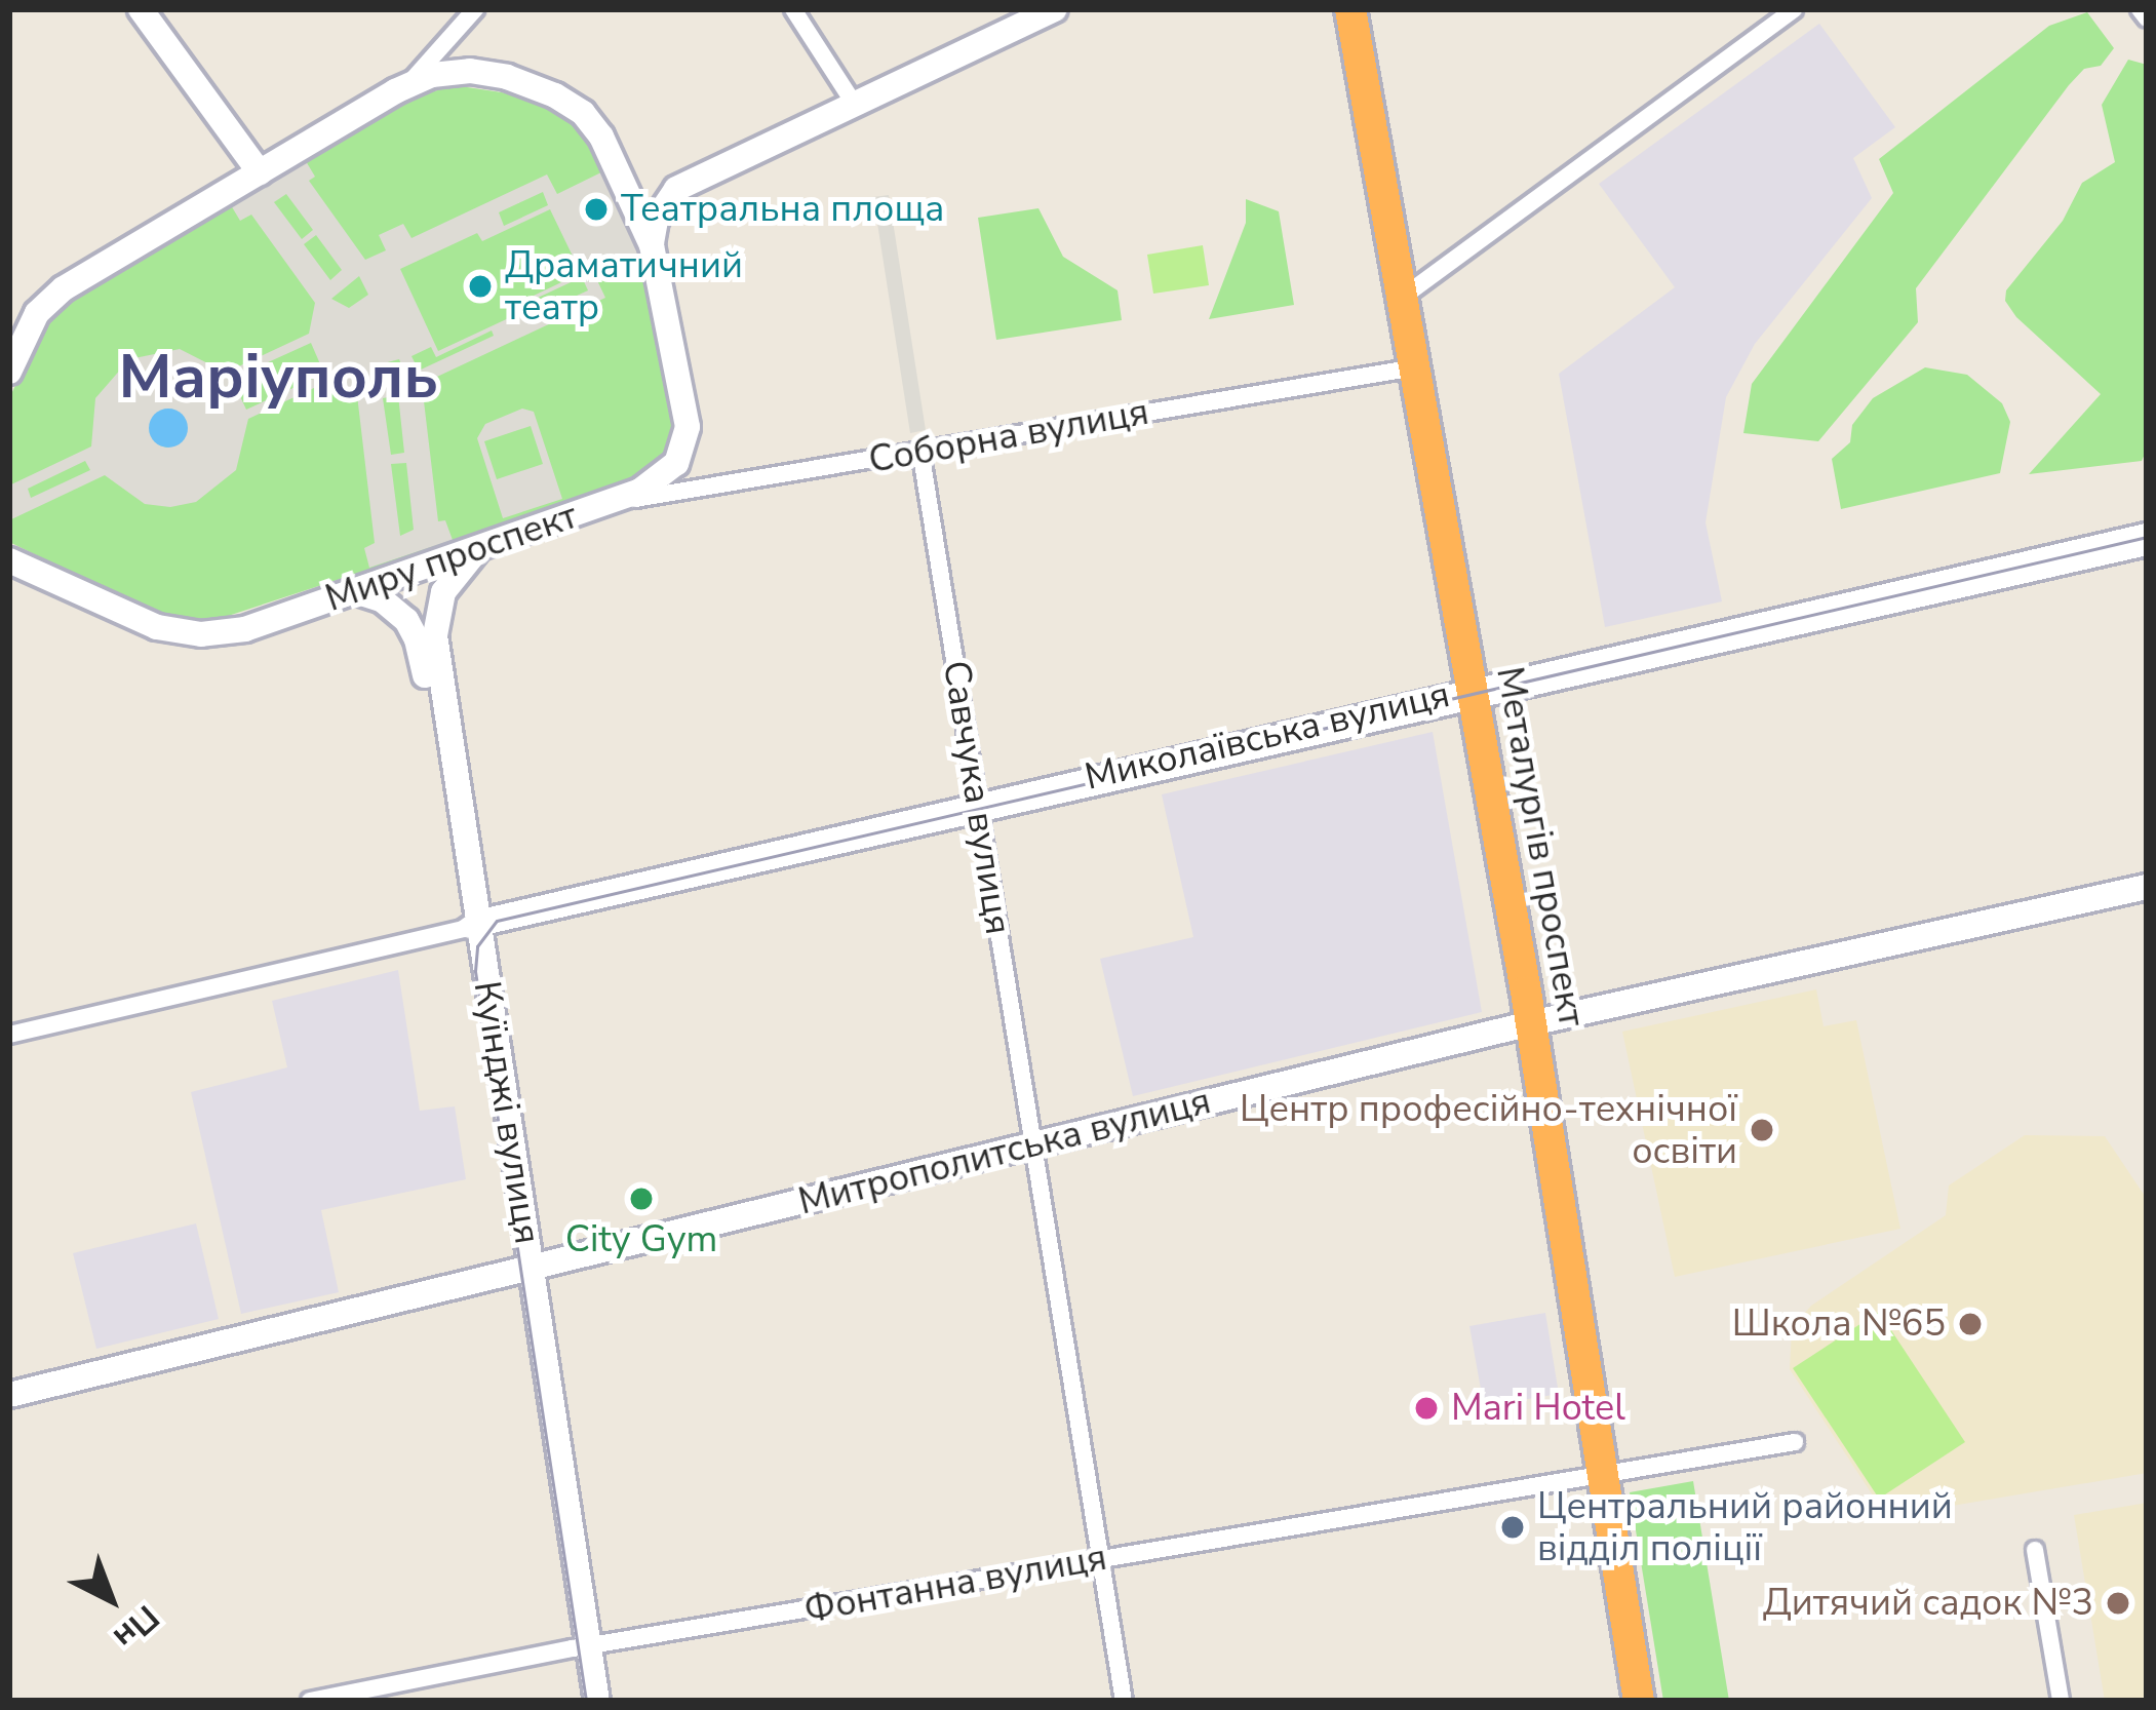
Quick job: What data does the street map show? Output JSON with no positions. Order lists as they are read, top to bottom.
{
  "streets": {
    "highway": ["Металургів проспект"],
    "main road": ["Миру проспект", "Куїнджі вулиця", "Митрополитська вулиця"],
    "street": [
      "Соборна вулиця",
      "Миколаївська вулиця",
      "Савчука вулиця",
      "Фонтанна вулиця"
    ]
  },
  "crossings": [
    ["Соборна вулиця", "Миру проспект"],
    ["Соборна вулиця", "Савчука вулиця"],
    ["Соборна вулиця", "Металургів проспект"],
    ["Миру проспект", "Куїнджі вулиця"],
    ["Миколаївська вулиця", "Савчука вулиця"],
    ["Миколаївська вулиця", "Металургів проспект"],
    ["Миколаївська вулиця", "Куїнджі вулиця"],
    ["Савчука вулиця", "Митрополитська вулиця"],
    ["Савчука вулиця", "Фонтанна вулиця"],
    ["Металургів проспект", "Митрополитська вулиця"],
    ["Металургів проспект", "Фонтанна вулиця"],
    ["Куїнджі вулиця", "Митрополитська вулиця"],
    ["Куїнджі вулиця", "Фонтанна вулиця"]
  ],
  "districts": ["Маріуполь"],
  "places": [
    "Театральна площа",
    "Драматичний театр",
    "Центр професійно-технічної освіти",
    "City Gym",
    "Школа №65",
    "Mari Hotel",
    "Центральний районний відділ поліції",
    "Дитячий садок №3"
  ],
  "north": "bottom right"
}
